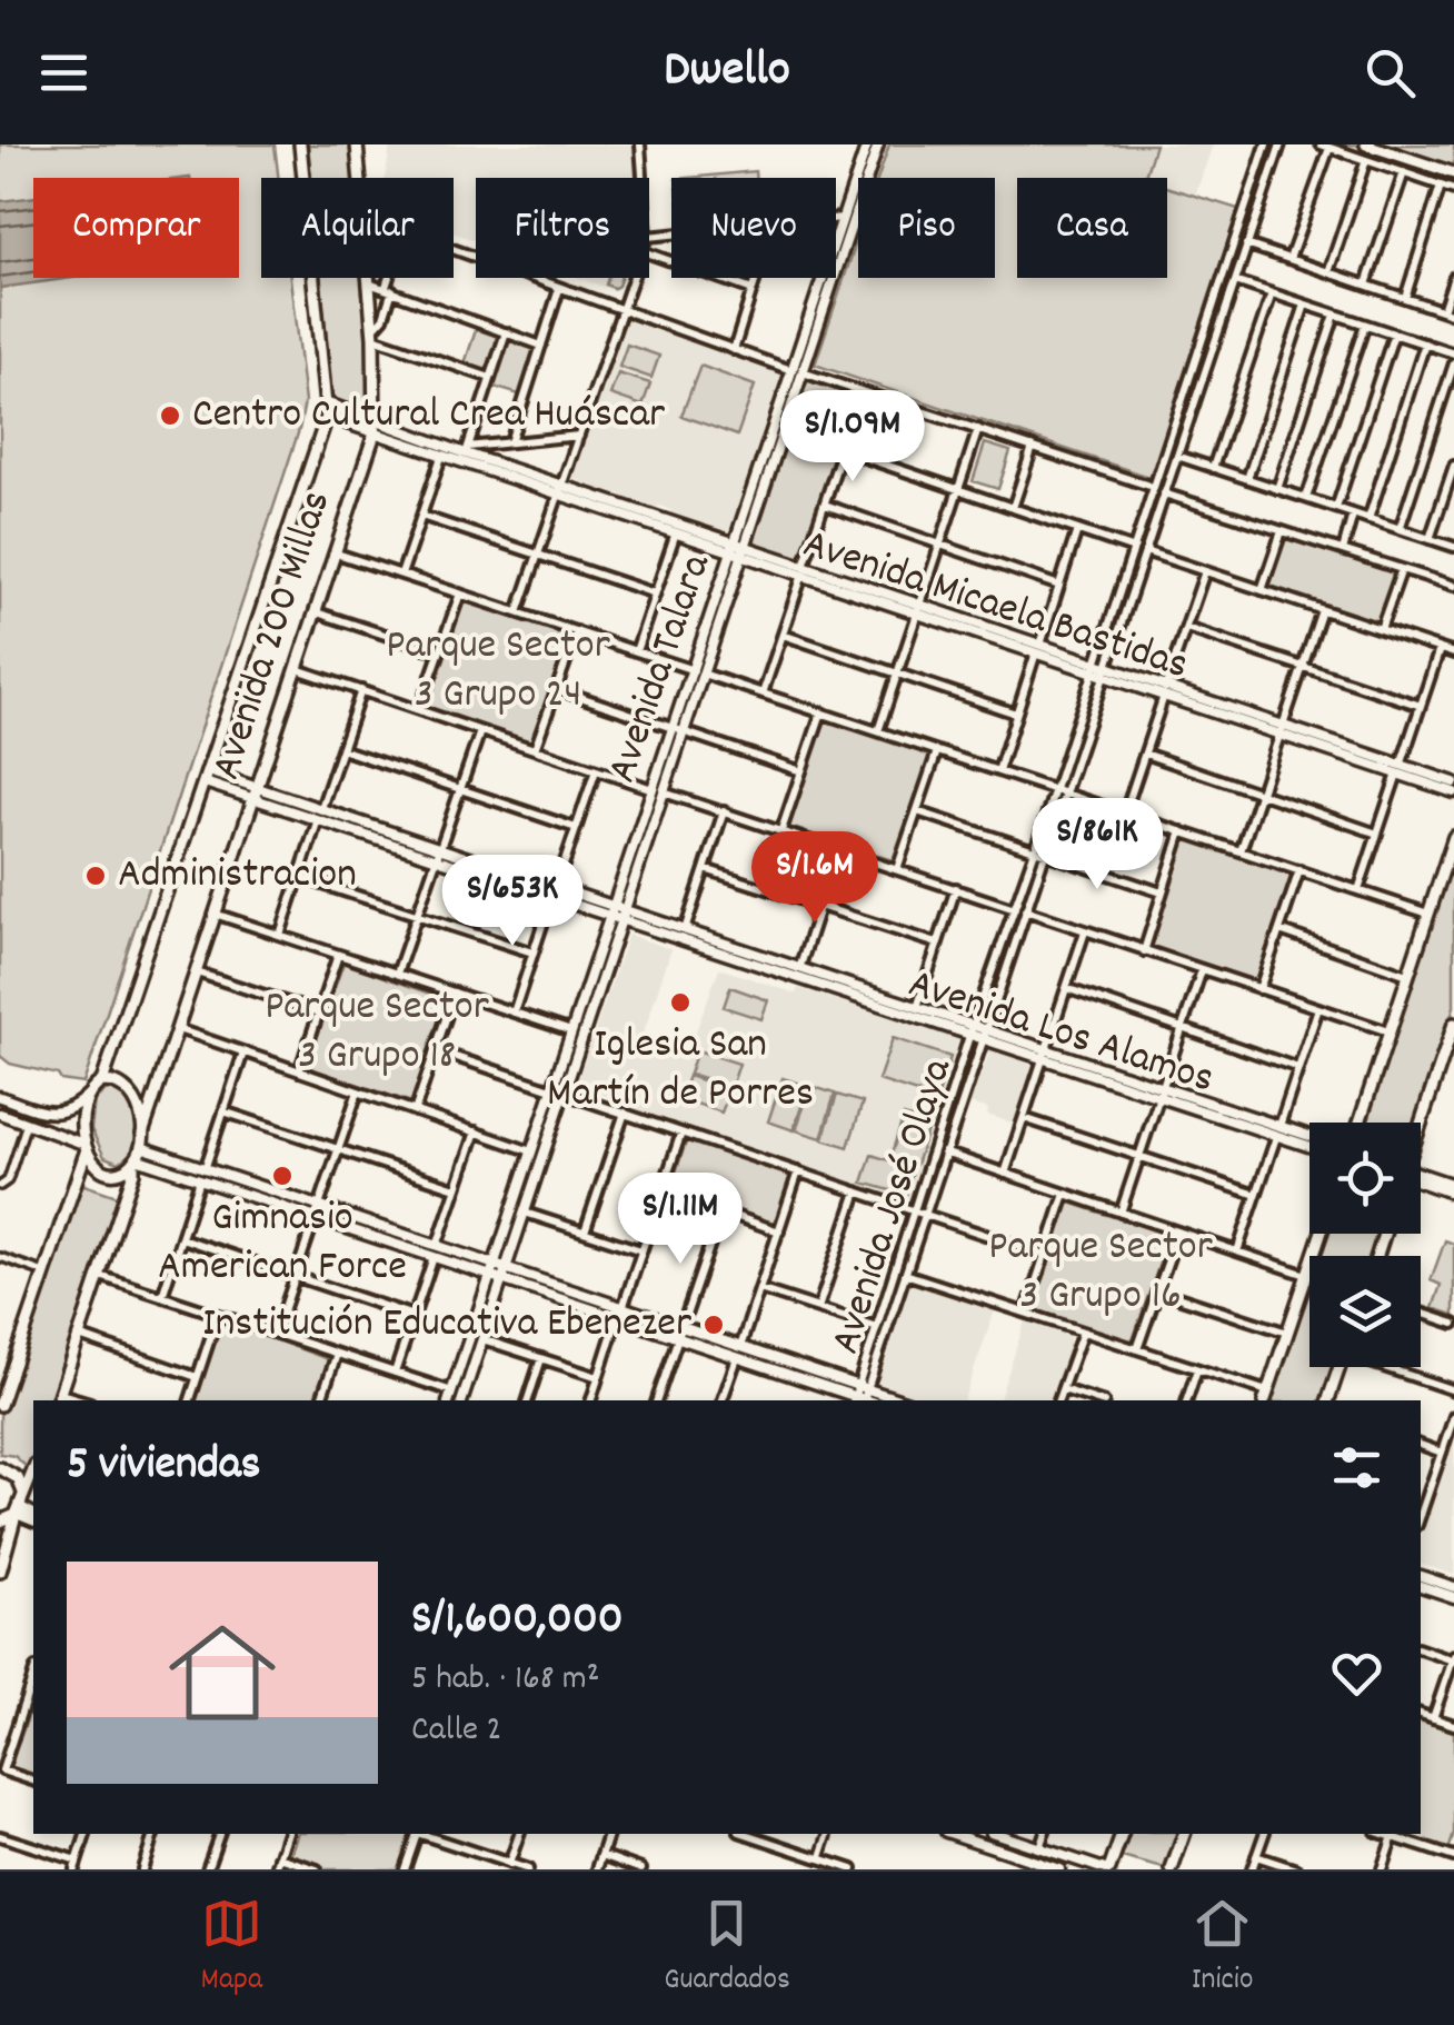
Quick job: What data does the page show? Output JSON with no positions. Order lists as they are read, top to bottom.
{
  "streets": {
    "main road": ["Avenida 200 Millas"],
    "street": [
      "Avenida Micaela Bastidas",
      "Avenida Talara",
      "Avenida Los Alamos",
      "Avenida José Olaya"
    ]
  },
  "crossings": [
    ["Avenida Micaela Bastidas", "Avenida 200 Millas"],
    ["Avenida Micaela Bastidas", "Avenida Talara"],
    ["Avenida Micaela Bastidas", "Avenida José Olaya"],
    ["Avenida 200 Millas", "Avenida Los Alamos"],
    ["Avenida Talara", "Avenida Los Alamos"],
    ["Avenida Los Alamos", "Avenida José Olaya"]
  ],
  "parks": ["Parque Sector 3 Grupo 24", "Parque Sector 3 Grupo 18", "Parque Sector 3 Grupo 16"],
  "places": [
    "Centro Cultural Crea Huáscar",
    "Administracion",
    "Iglesia San Martín de Porres",
    "Gimnasio American Force",
    "Institución Educativa Ebenezer"
  ],
  "page": {
    "header": "Dwello",
    "chip": [
      "Comprar",
      "Alquilar",
      "Filtros",
      "Nuevo",
      "Piso",
      "Casa"
    ],
    "price": [
      "S/1.09M",
      "S/861K",
      "S/1.6M",
      "S/653K",
      "S/1.11M"
    ],
    "heading": "5 viviendas",
    "list": [
      {
        "name": "S/1,600,000",
        "note": "5 hab. · 168 m² · Calle 2"
      }
    ],
    "tabs": ["Mapa", "Guardados", "Inicio"]
  }
}
